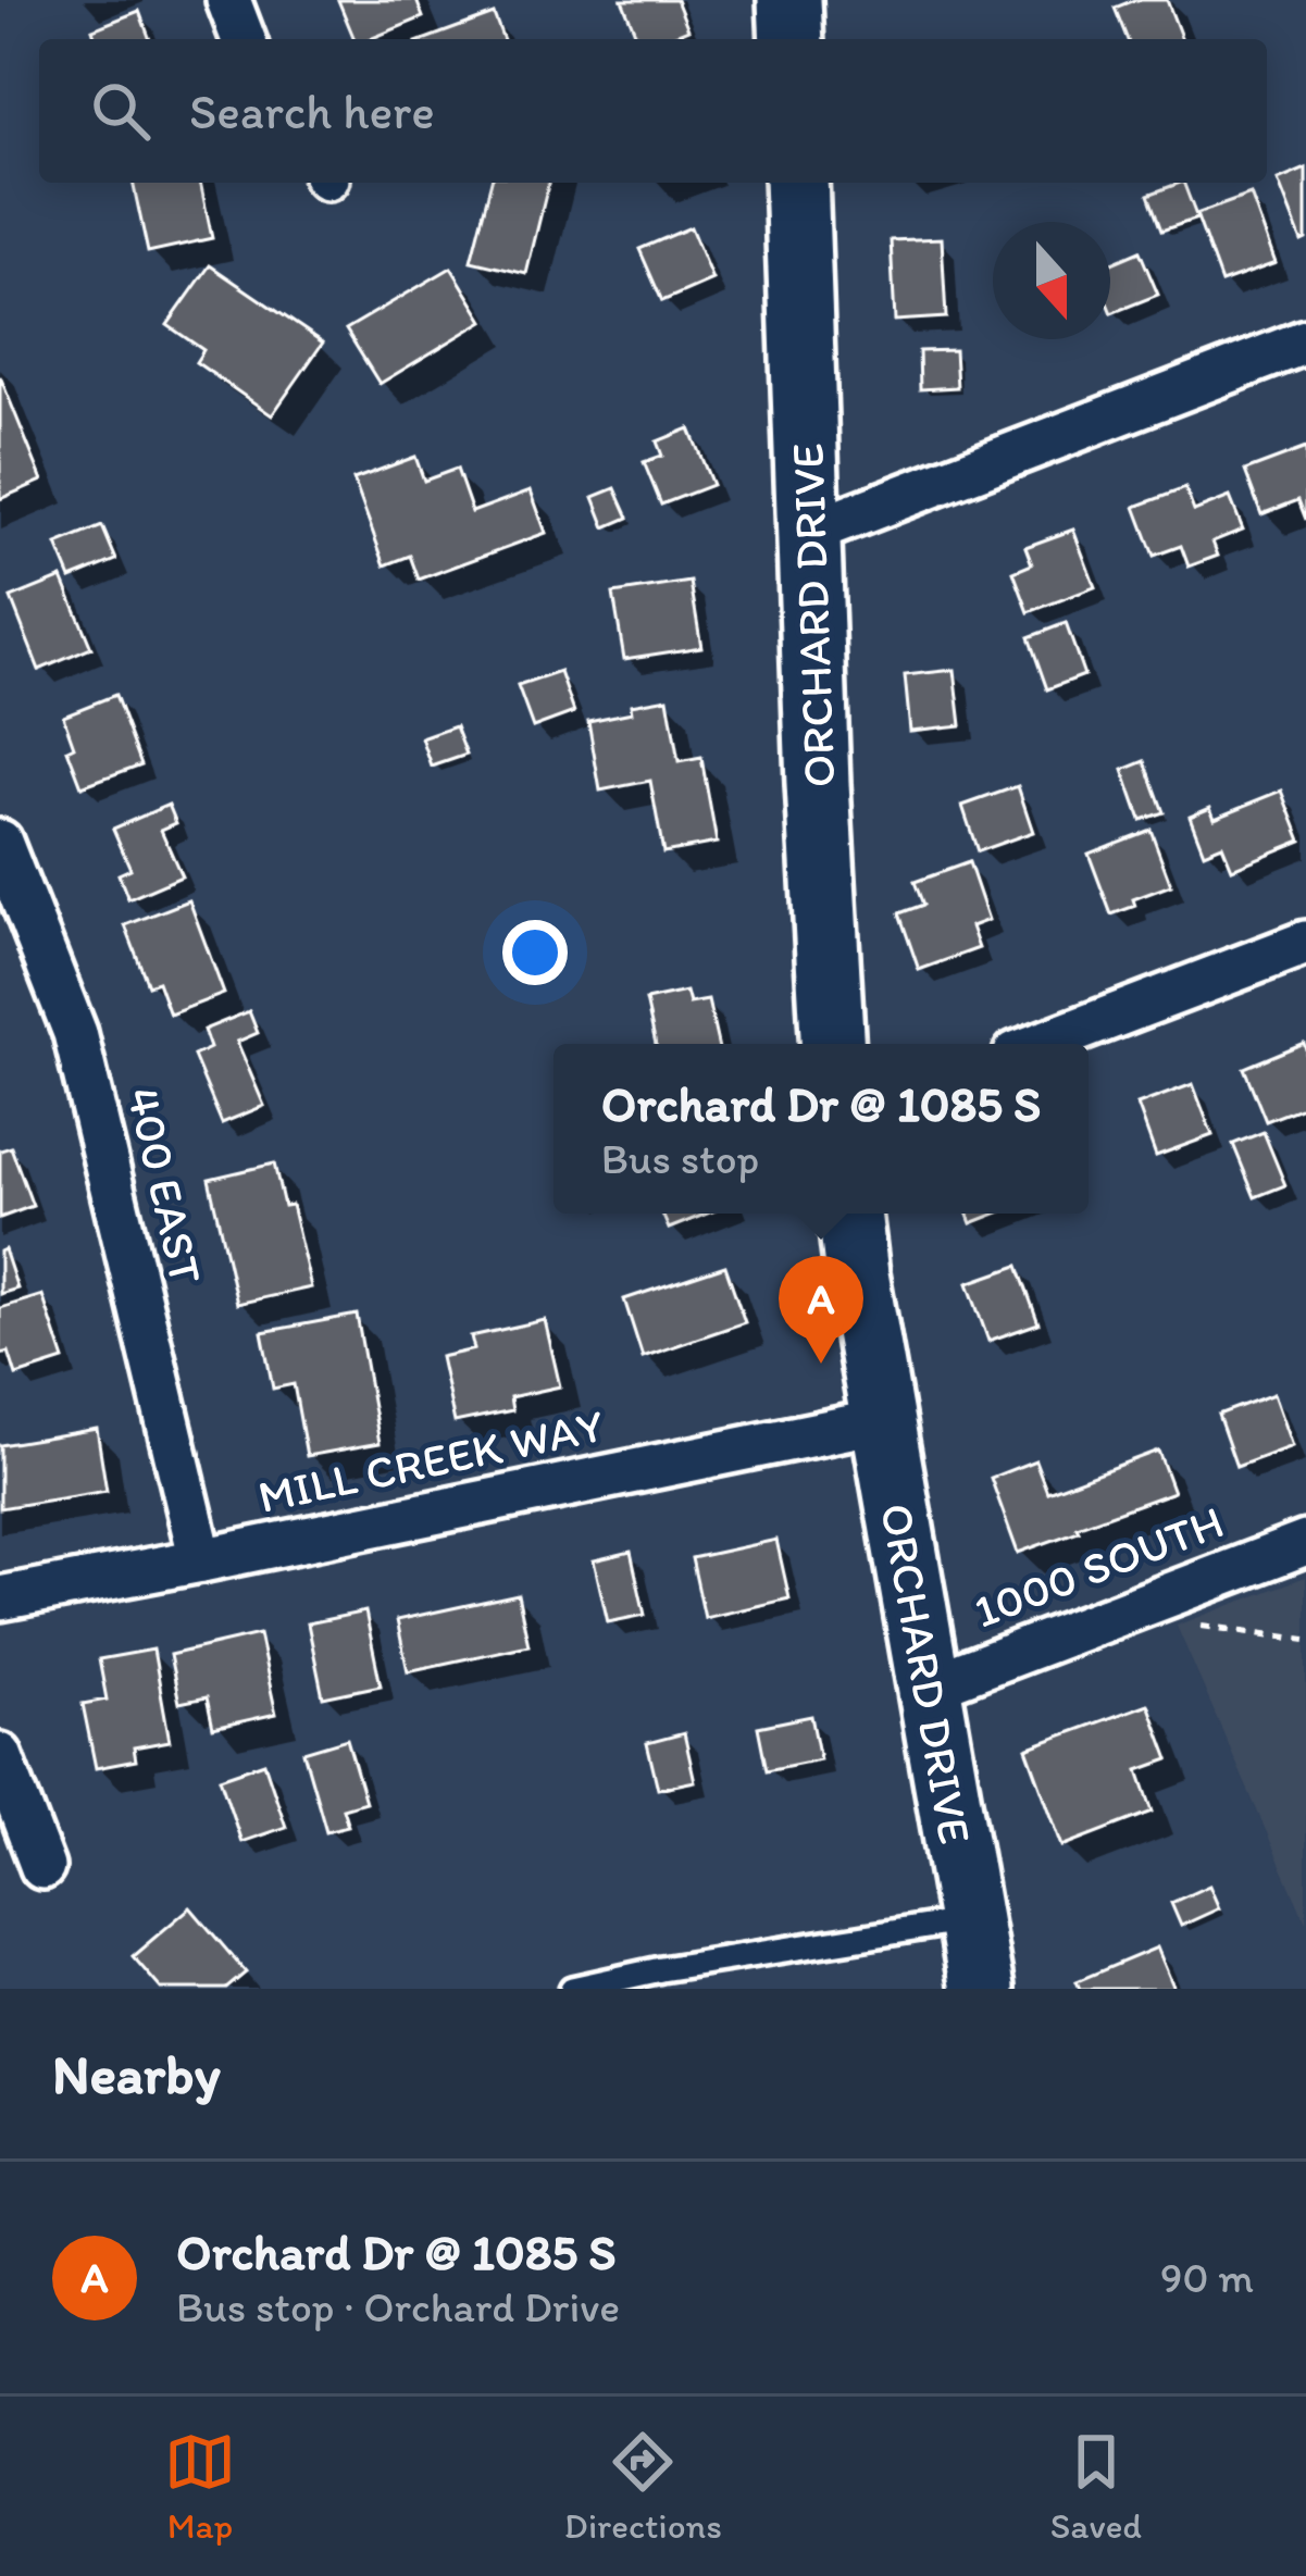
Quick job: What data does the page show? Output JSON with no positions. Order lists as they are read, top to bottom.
{
  "streets": {
    "main road": ["ORCHARD DRIVE"],
    "street": ["400 EAST", "MILL CREEK WAY", "1000 SOUTH"]
  },
  "crossings": [
    ["ORCHARD DRIVE", "MILL CREEK WAY"],
    ["ORCHARD DRIVE", "1000 SOUTH"],
    ["400 EAST", "MILL CREEK WAY"]
  ],
  "north": "bottom",
  "page": {
    "search": "Search here",
    "popup": ["Orchard Dr @ 1085 S", "Bus stop"],
    "pins": "A",
    "heading": "Nearby",
    "list": [
      {
        "mark": "A",
        "name": "Orchard Dr @ 1085 S",
        "note": "Bus stop · Orchard Drive",
        "value": "90 m"
      }
    ],
    "nav": ["Map", "Directions", "Saved"]
  }
}
